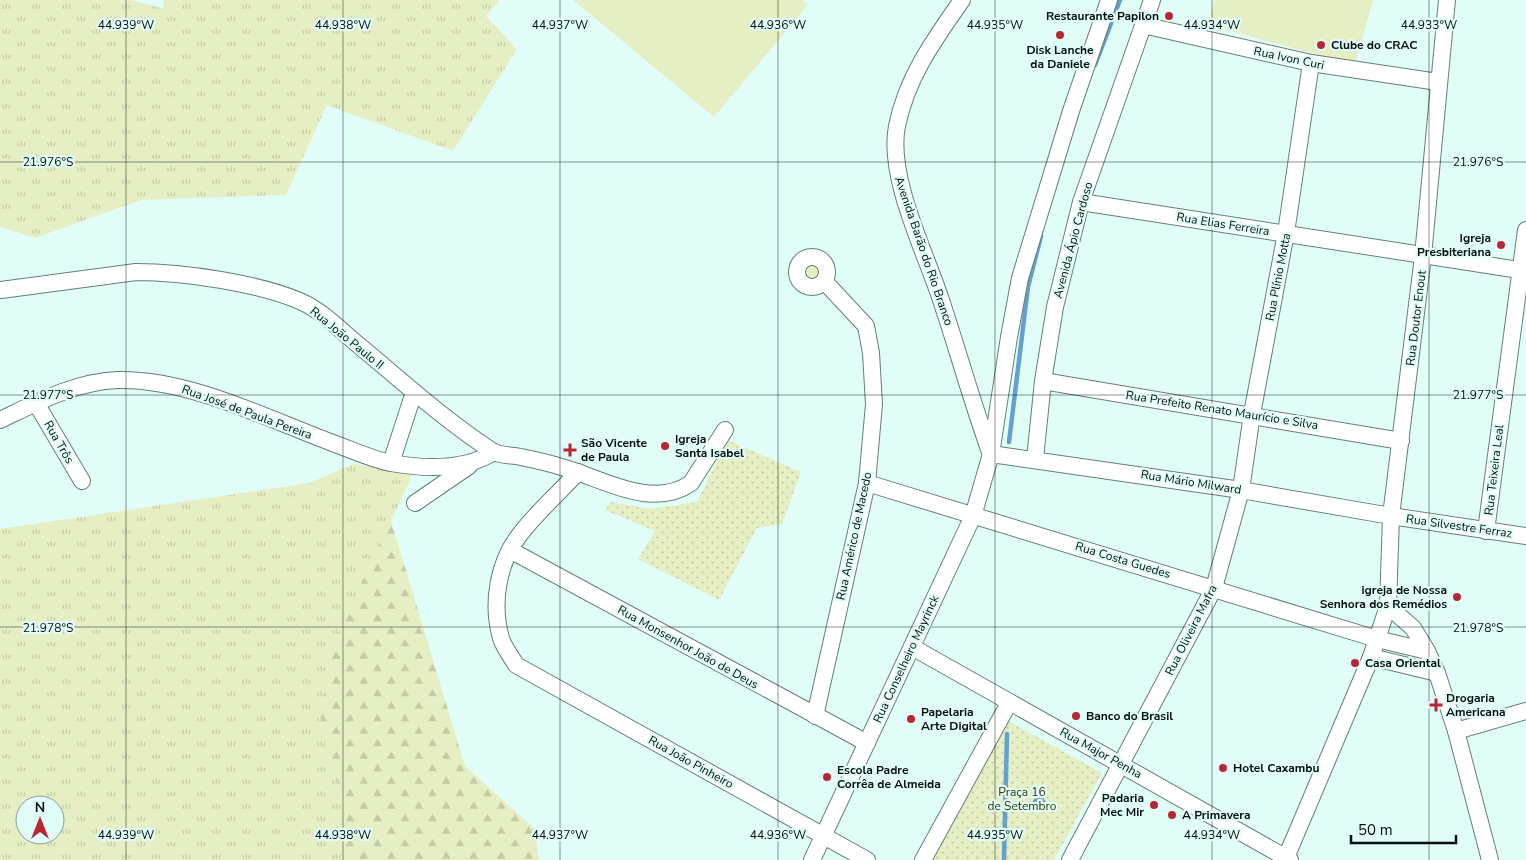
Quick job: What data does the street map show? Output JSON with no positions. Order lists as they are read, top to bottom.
{
  "streets": {
    "street": [
      "Rua Ivon Curi",
      "Rua Elias Ferreira",
      "Avenida Ápio Cardoso",
      "Avenida Barão do Rio Branco",
      "Rua Plínio Motta",
      "Rua Doutor Enout",
      "Rua João Paulo II",
      "Rua Prefeito Renato Maurício e Silva",
      "Rua José de Paula Pereira",
      "Rua Trôs",
      "Rua Teixeira Leal",
      "Rua Mário Milward",
      "Rua Silvestre Ferraz",
      "Rua Américo de Macedo",
      "Rua Costa Guedes",
      "Rua Oliveira Mafra",
      "Rua Monsenhor João de Deus",
      "Rua Conselheiro Mayrinck",
      "Rua Major Penha",
      "Rua João Pinheiro"
    ]
  },
  "crossings": [
    ["Rua Ivon Curi", "Avenida Ápio Cardoso"],
    ["Rua Ivon Curi", "Rua Plínio Motta"],
    ["Rua Ivon Curi", "Rua Doutor Enout"],
    ["Rua Elias Ferreira", "Avenida Ápio Cardoso"],
    ["Rua Elias Ferreira", "Rua Plínio Motta"],
    ["Rua Elias Ferreira", "Rua Doutor Enout"],
    ["Rua Elias Ferreira", "Rua Teixeira Leal"],
    ["Avenida Ápio Cardoso", "Rua Prefeito Renato Maurício e Silva"],
    ["Avenida Ápio Cardoso", "Rua Mário Milward"],
    ["Avenida Barão do Rio Branco", "Rua Mário Milward"],
    ["Avenida Barão do Rio Branco", "Rua Conselheiro Mayrinck"],
    ["Rua Plínio Motta", "Rua Prefeito Renato Maurício e Silva"],
    ["Rua Plínio Motta", "Rua Mário Milward"],
    ["Rua Plínio Motta", "Rua Oliveira Mafra"],
    ["Rua Doutor Enout", "Rua Prefeito Renato Maurício e Silva"],
    ["Rua Doutor Enout", "Rua Mário Milward"],
    ["Rua Doutor Enout", "Rua Silvestre Ferraz"],
    ["Rua Doutor Enout", "Rua Costa Guedes"],
    ["Rua Doutor Enout", "Rua Major Penha"],
    ["Rua João Paulo II", "Rua José de Paula Pereira"],
    ["Rua José de Paula Pereira", "Rua Trôs"],
    ["Rua Teixeira Leal", "Rua Silvestre Ferraz"],
    ["Rua Mário Milward", "Rua Silvestre Ferraz"],
    ["Rua Mário Milward", "Rua Oliveira Mafra"],
    ["Rua Mário Milward", "Rua Conselheiro Mayrinck"],
    ["Rua Américo de Macedo", "Rua Costa Guedes"],
    ["Rua Américo de Macedo", "Rua Monsenhor João de Deus"],
    ["Rua Costa Guedes", "Rua Oliveira Mafra"],
    ["Rua Costa Guedes", "Rua Conselheiro Mayrinck"],
    ["Rua Oliveira Mafra", "Rua Major Penha"],
    ["Rua Monsenhor João de Deus", "Rua Conselheiro Mayrinck"],
    ["Rua Monsenhor João de Deus", "Rua João Pinheiro"],
    ["Rua Conselheiro Mayrinck", "Rua Major Penha"],
    ["Rua Conselheiro Mayrinck", "Rua João Pinheiro"]
  ],
  "parks": ["Praça 16 de Setembro"],
  "places": {
    "other": [
      "Restaurante Papilon",
      "Disk Lanche da Daniele",
      "Clube do CRAC",
      "Igreja Presbiteriana",
      "Igreja Santa Isabel",
      "igreja de Nossa Senhora dos Remédios",
      "Casa Oriental",
      "Banco do Brasil",
      "Papelaria Arte Digital",
      "Hotel Caxambu",
      "Escola Padre Corrêa de Almeida",
      "Padaria Mec Mir",
      "A Primavera"
    ],
    "health": ["São Vicente de Paula", "Drogaria Americana"]
  },
  "scale_bar": "50 m",
  "north": "top",
  "coordinates": [
    "44.939°W",
    "44.938°W",
    "44.937°W",
    "44.936°W",
    "44.935°W",
    "44.934°W",
    "44.933°W",
    "21.976°S",
    "21.977°S",
    "21.978°S"
  ]
}
